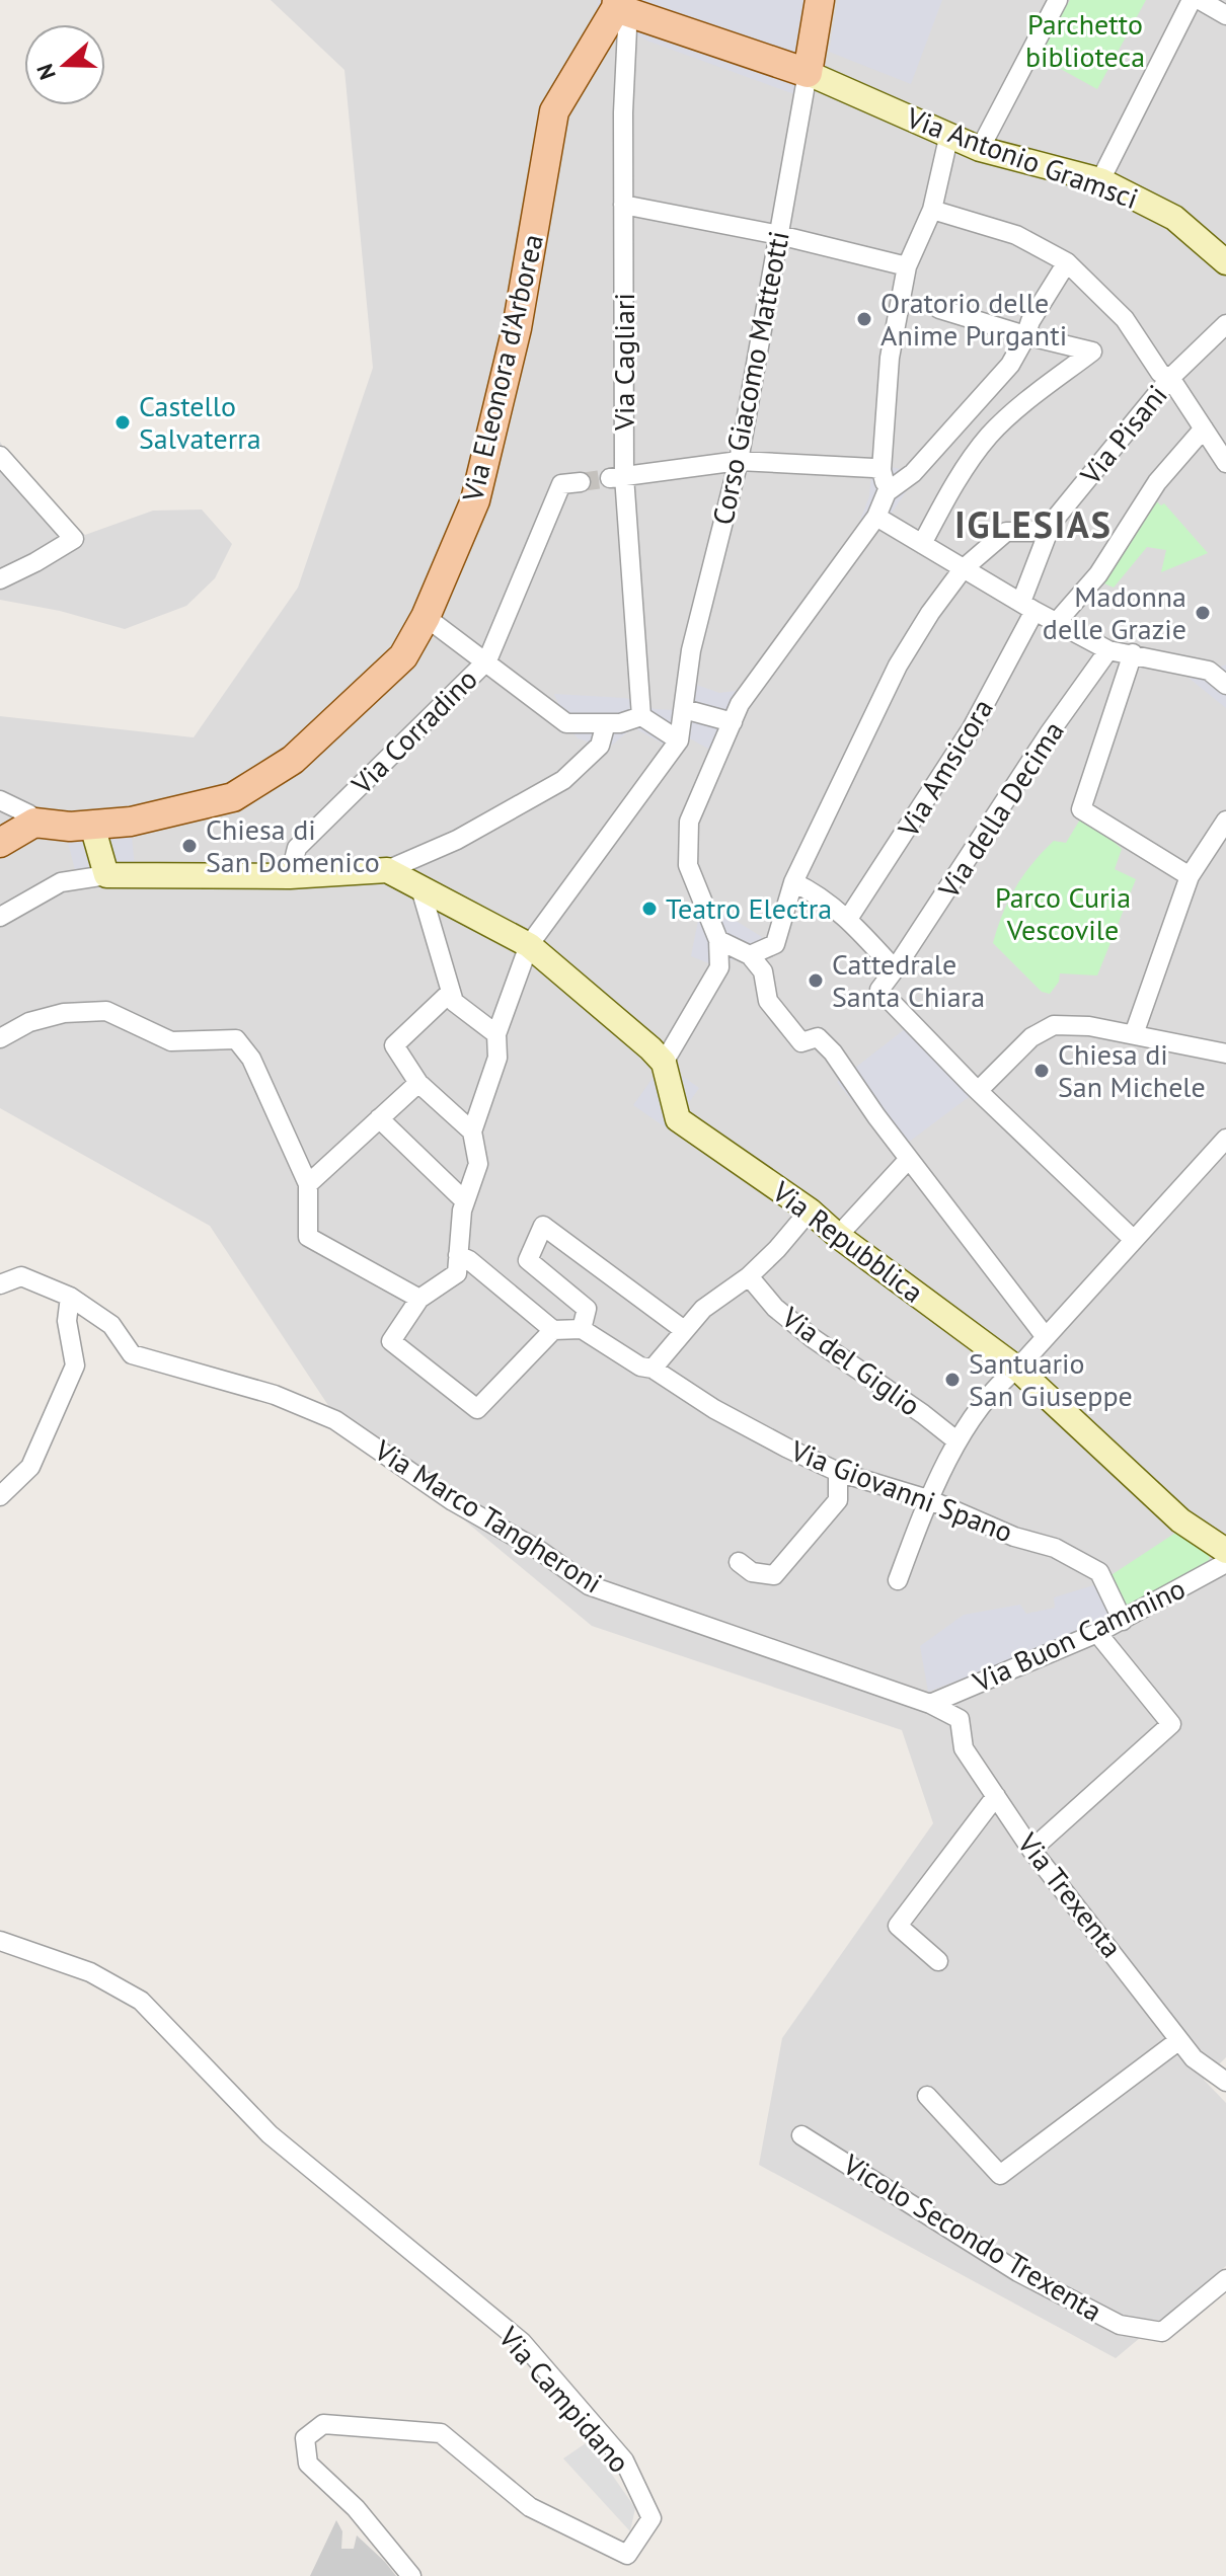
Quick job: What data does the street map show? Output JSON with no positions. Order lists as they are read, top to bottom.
{
  "streets": {
    "main road": ["Via Antonio Gramsci", "Via Eleonora d'Arborea", "Via Repubblica"],
    "street": [
      "Via Cagliari",
      "Corso Giacomo Matteotti",
      "Via Pisani",
      "Via Corradino",
      "Via Amsicora",
      "Via della Decima",
      "Via del Giglio",
      "Via Giovanni Spano",
      "Via Marco Tangheroni",
      "Via Buon Cammino",
      "Via Trexenta",
      "Vicolo Secondo Trexenta",
      "Via Campidano"
    ]
  },
  "crossings": [
    ["Via Antonio Gramsci", "Corso Giacomo Matteotti"],
    ["Via Cagliari", "Via Eleonora d'Arborea"],
    ["Via Pisani", "Via Amsicora"],
    ["Via Giovanni Spano", "Via Buon Cammino"],
    ["Via Marco Tangheroni", "Via Buon Cammino"],
    ["Via Marco Tangheroni", "Via Trexenta"],
    ["Via Buon Cammino", "Via Trexenta"]
  ],
  "districts": ["IGLESIAS"],
  "parks": ["Parchetto biblioteca", "Parco Curia Vescovile"],
  "places": [
    "Oratorio delle Anime Purganti",
    "Castello Salvaterra",
    "Madonna delle Grazie",
    "Chiesa di San Domenico",
    "Teatro Electra",
    "Cattedrale Santa Chiara",
    "Chiesa di San Michele",
    "Santuario San Giuseppe"
  ],
  "north": "left"
}
